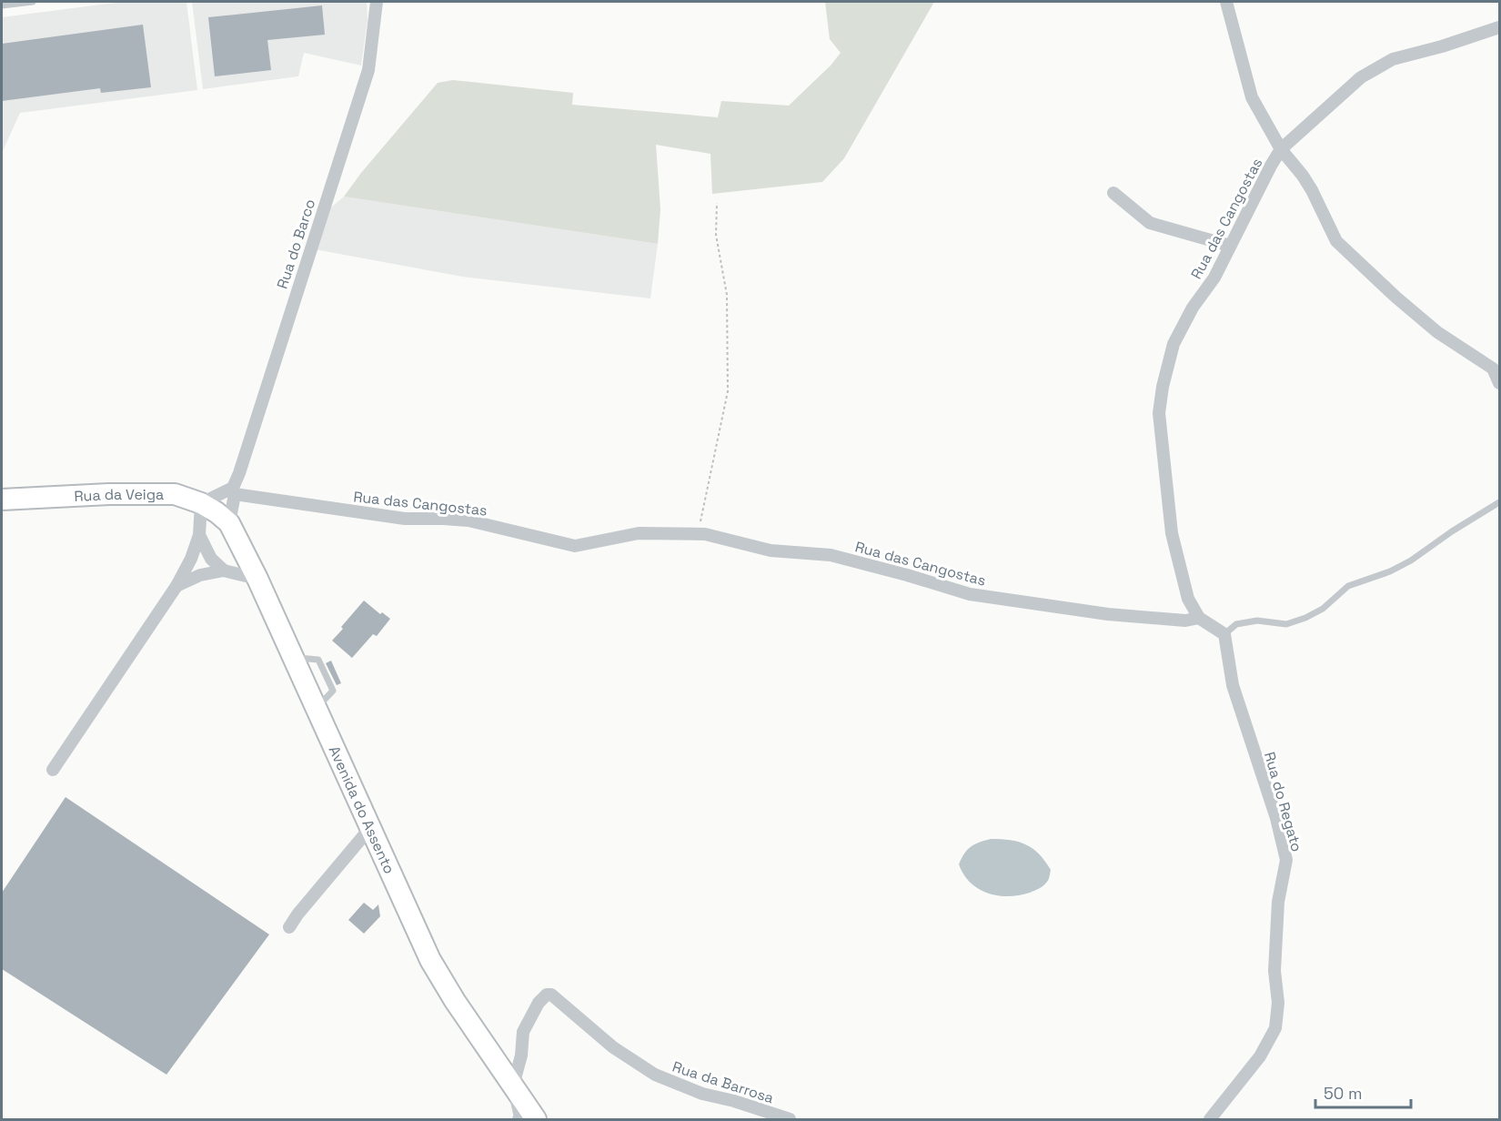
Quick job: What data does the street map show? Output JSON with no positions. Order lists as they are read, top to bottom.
{
  "streets": {
    "main road": ["Rua da Veiga", "Avenida do Assento"],
    "street": [
      "Rua das Cangostas",
      "Rua do Barco",
      "Rua do Regato",
      "Rua da Barrosa"
    ]
  },
  "crossings": [
    ["Rua das Cangostas", "Rua do Barco"],
    ["Rua do Barco", "Rua da Veiga"],
    ["Rua do Barco", "Avenida do Assento"],
    ["Rua da Veiga", "Avenida do Assento"],
    ["Avenida do Assento", "Rua da Barrosa"]
  ],
  "scale_bar": "50 m"
}
